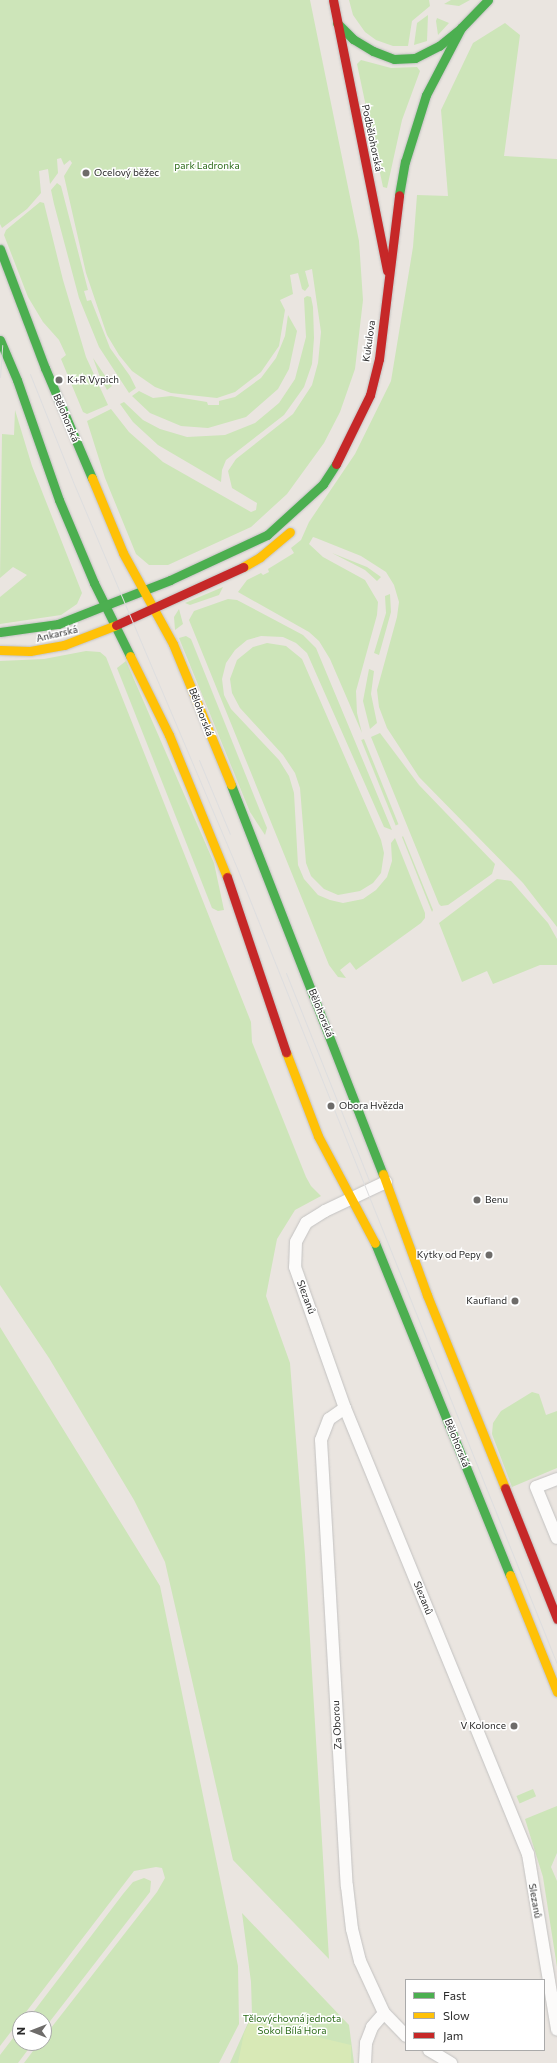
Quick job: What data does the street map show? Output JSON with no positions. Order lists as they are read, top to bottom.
{
  "streets": {
    "main road": [
      "Podbělohorská",
      "Kukulova",
      "Bělohorská",
      "Ankarská"
    ],
    "street": ["Slezanů", "Za Oborou"]
  },
  "crossings": [
    ["Podbělohorská", "Kukulova"],
    ["Kukulova", "Bělohorská"],
    ["Kukulova", "Ankarská"],
    ["Bělohorská", "Ankarská"],
    ["Bělohorská", "Slezanů"],
    ["Slezanů", "Za Oborou"]
  ],
  "parks": ["park Ladronka", "Tělovýchovná jednota Sokol Bílá Hora"],
  "places": [
    "Ocelový běžec",
    "K+R Vypich",
    "Obora Hvězda",
    "Benu",
    "Kytky od Pepy",
    "Kaufland",
    "V Kolonce"
  ],
  "legend": ["Fast", "Slow", "Jam"],
  "north": "left"
}
